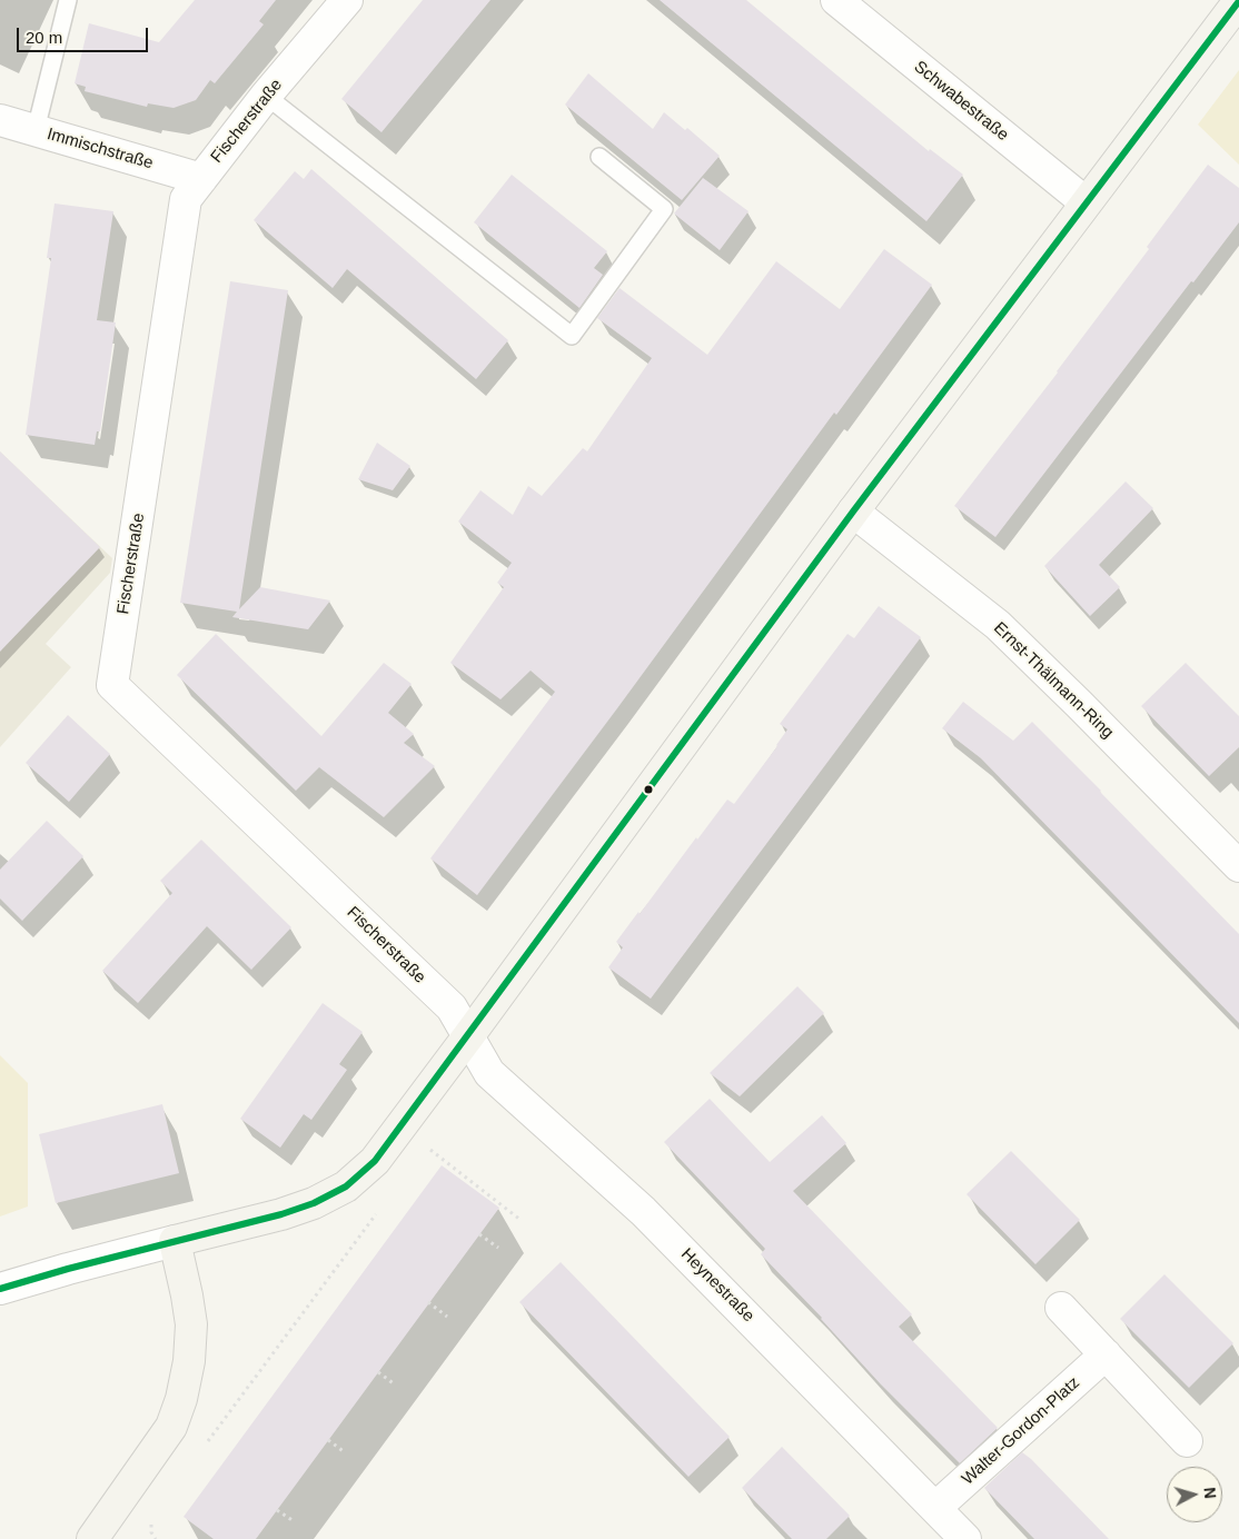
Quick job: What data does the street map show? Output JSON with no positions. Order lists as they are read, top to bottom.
{
  "streets": {
    "street": [
      "Schwabestraße",
      "Fischerstraße",
      "Immischstraße",
      "Ernst-Thälmann-Ring",
      "Heynestraße",
      "Walter-Gordon-Platz"
    ]
  },
  "crossings": [
    ["Fischerstraße", "Immischstraße"],
    ["Fischerstraße", "Heynestraße"],
    ["Heynestraße", "Walter-Gordon-Platz"]
  ],
  "scale_bar": "20 m",
  "north": "right"
}
